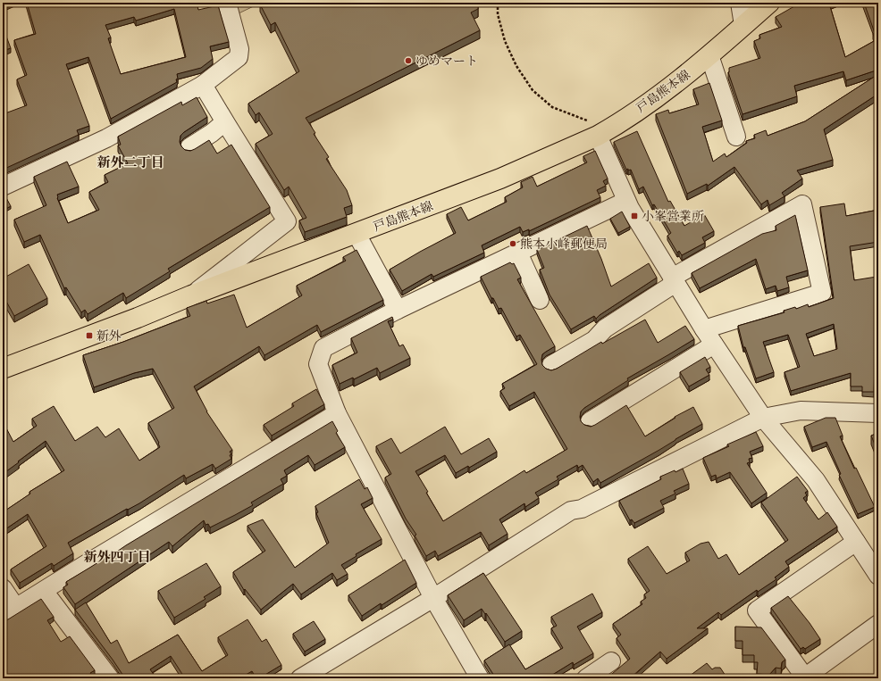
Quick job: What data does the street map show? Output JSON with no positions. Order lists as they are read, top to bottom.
{
  "streets": {
    "main road": ["戸島熊本線"]
  },
  "districts": ["新外二丁目", "新外四丁目"],
  "places": {
    "other": ["ゆめマート", "熊本小峰郵便局"],
    "transit": ["小峯営業所", "新外"]
  }
}
